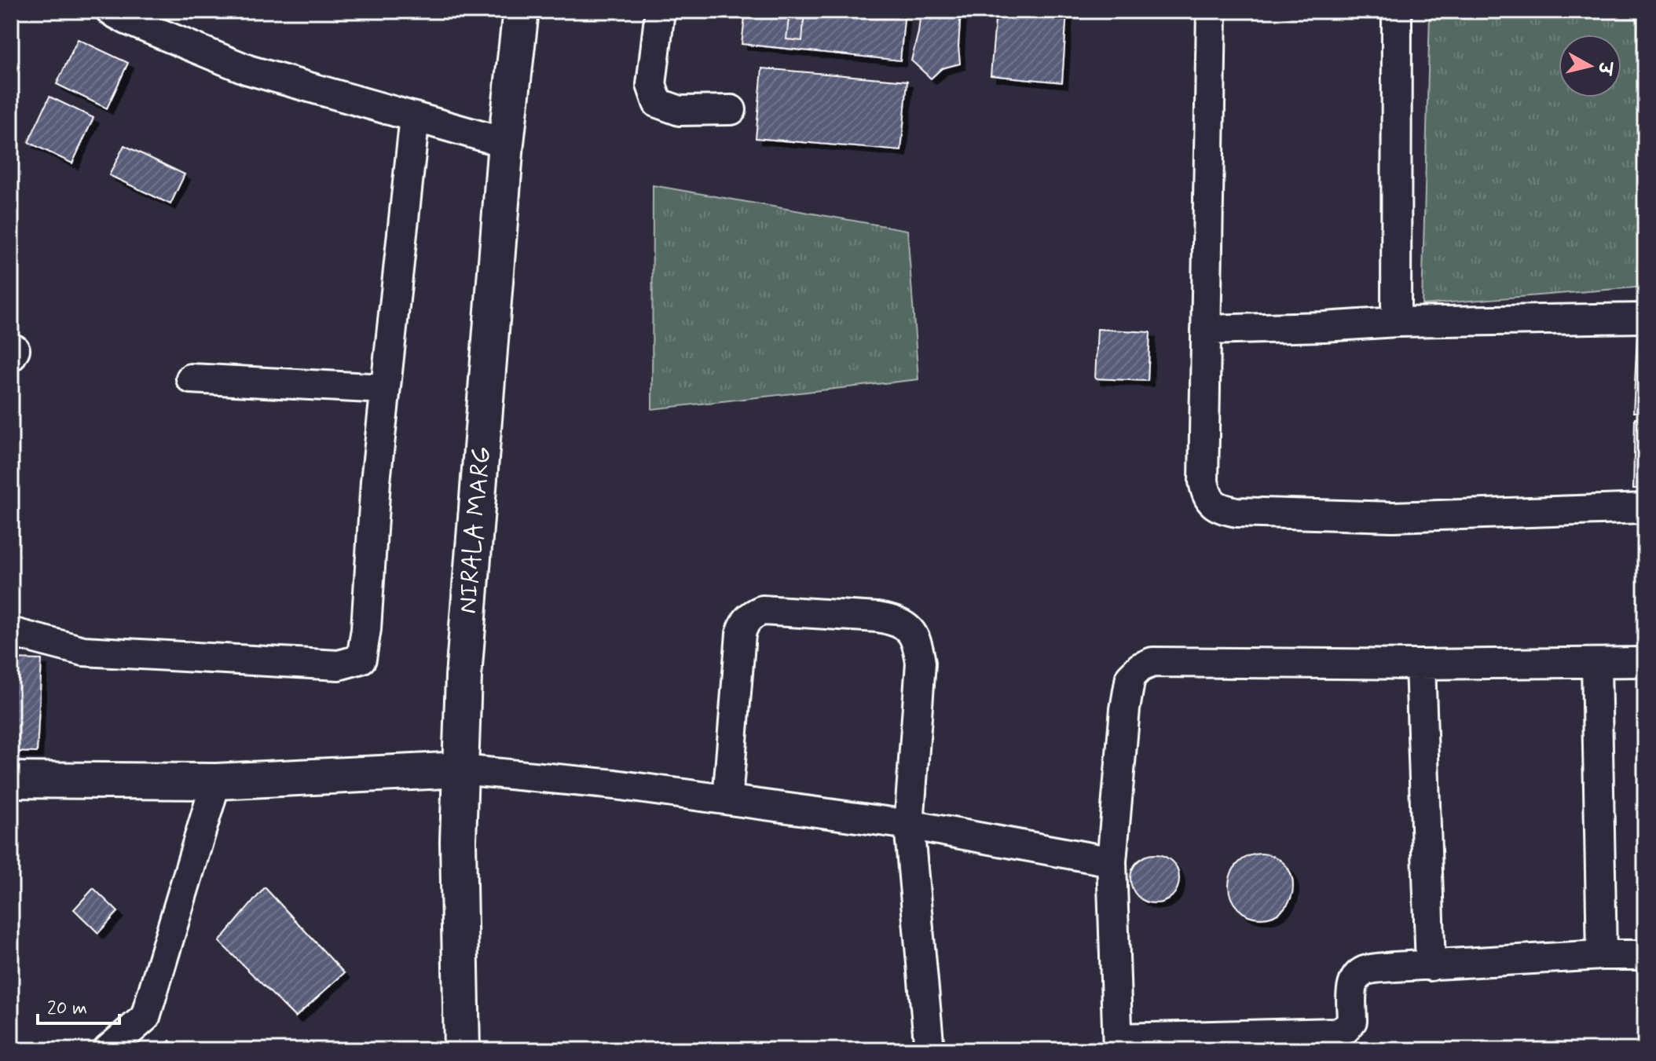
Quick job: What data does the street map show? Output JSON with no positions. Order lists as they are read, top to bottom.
{
  "streets": {
    "street": ["NIRALA MARG"]
  },
  "scale_bar": "20 m",
  "north": "right"
}
